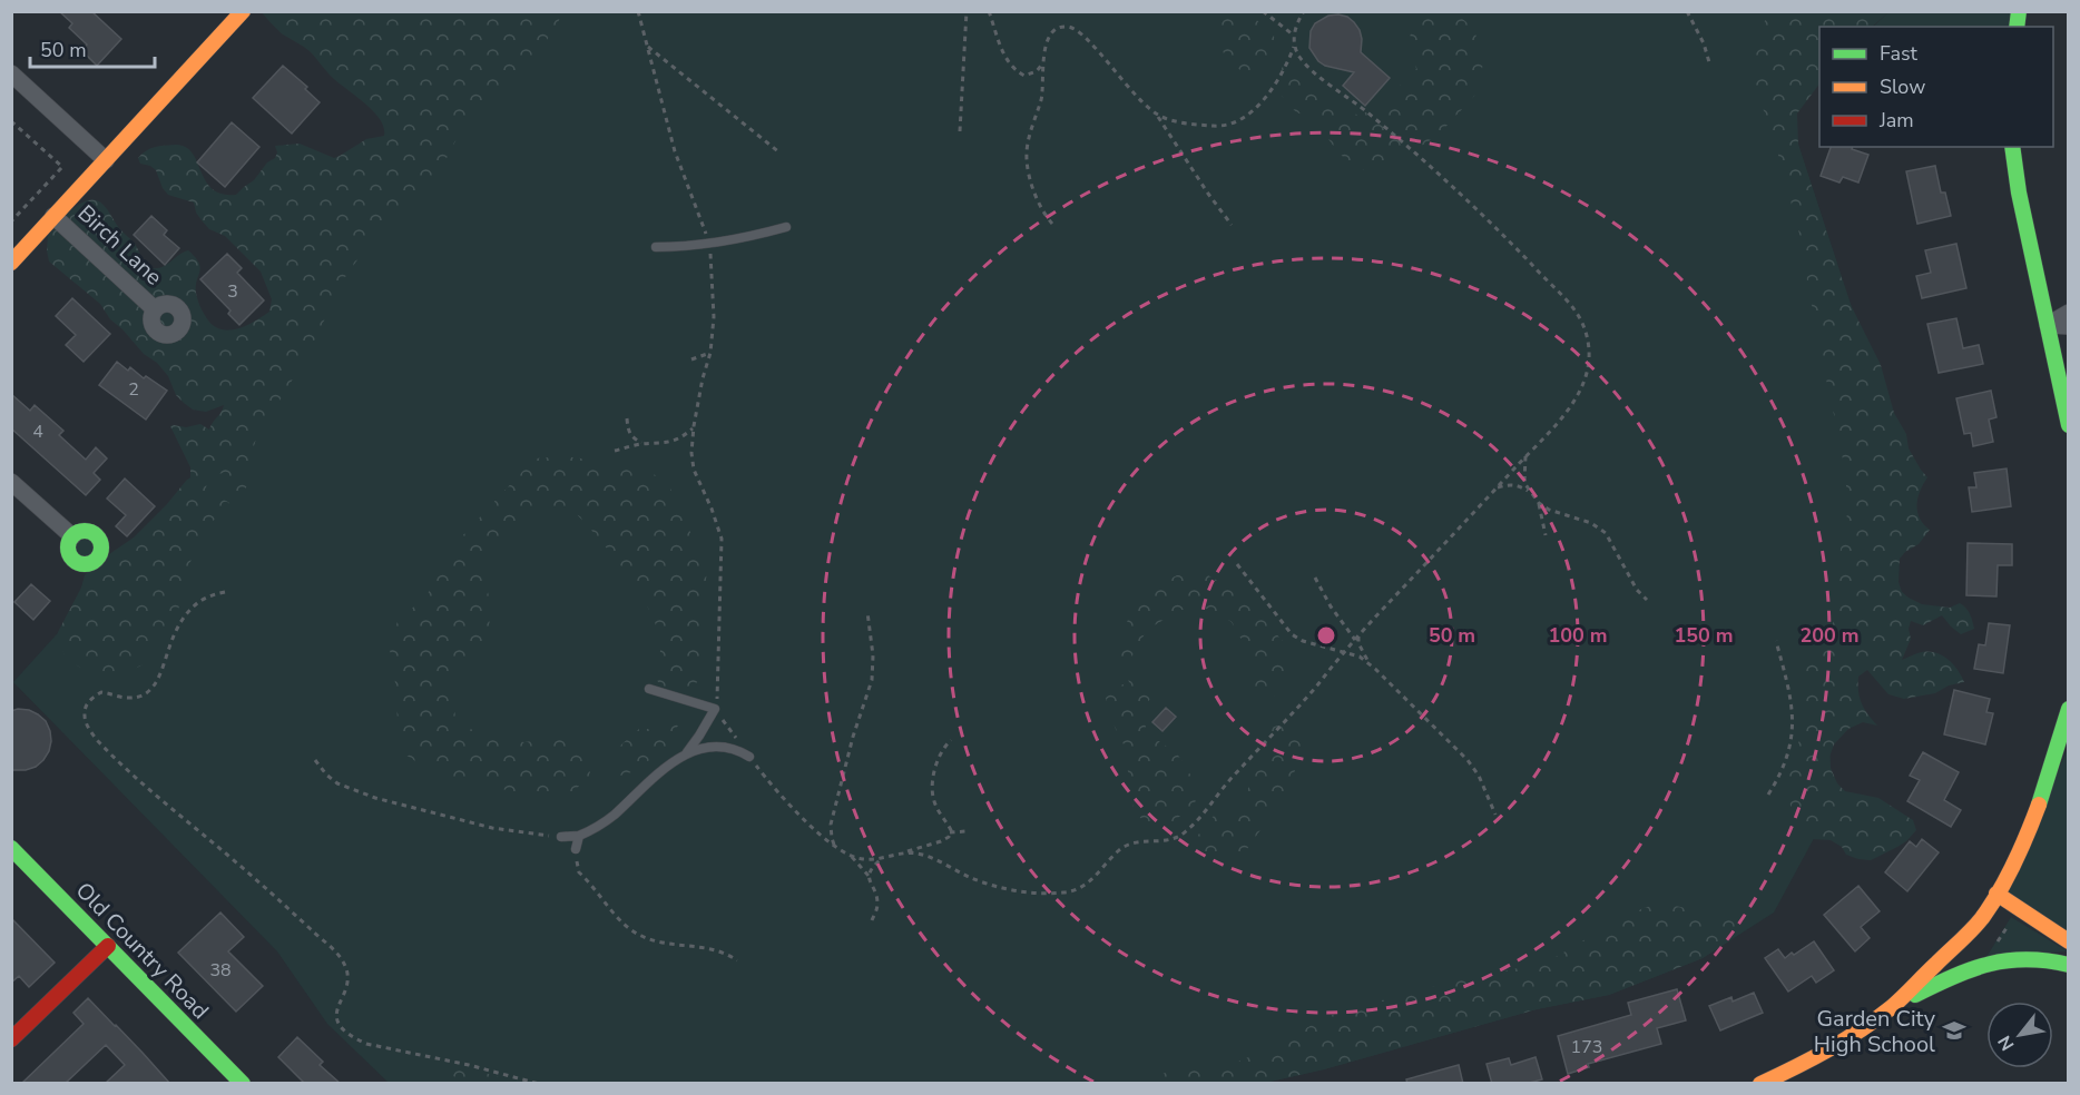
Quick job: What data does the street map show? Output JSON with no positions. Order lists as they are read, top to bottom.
{
  "streets": {
    "main road": ["Old Country Road"],
    "street": ["Birch Lane"]
  },
  "places": {
    "school or university": ["Garden City High School"]
  },
  "house_numbers": [
    "3",
    "2",
    "4",
    "38",
    "173"
  ],
  "legend": ["Fast", "Slow", "Jam"],
  "scale_bar": "50 m",
  "north": "bottom left",
  "rings": [
    "50 m",
    "100 m",
    "150 m",
    "200 m"
  ]
}
